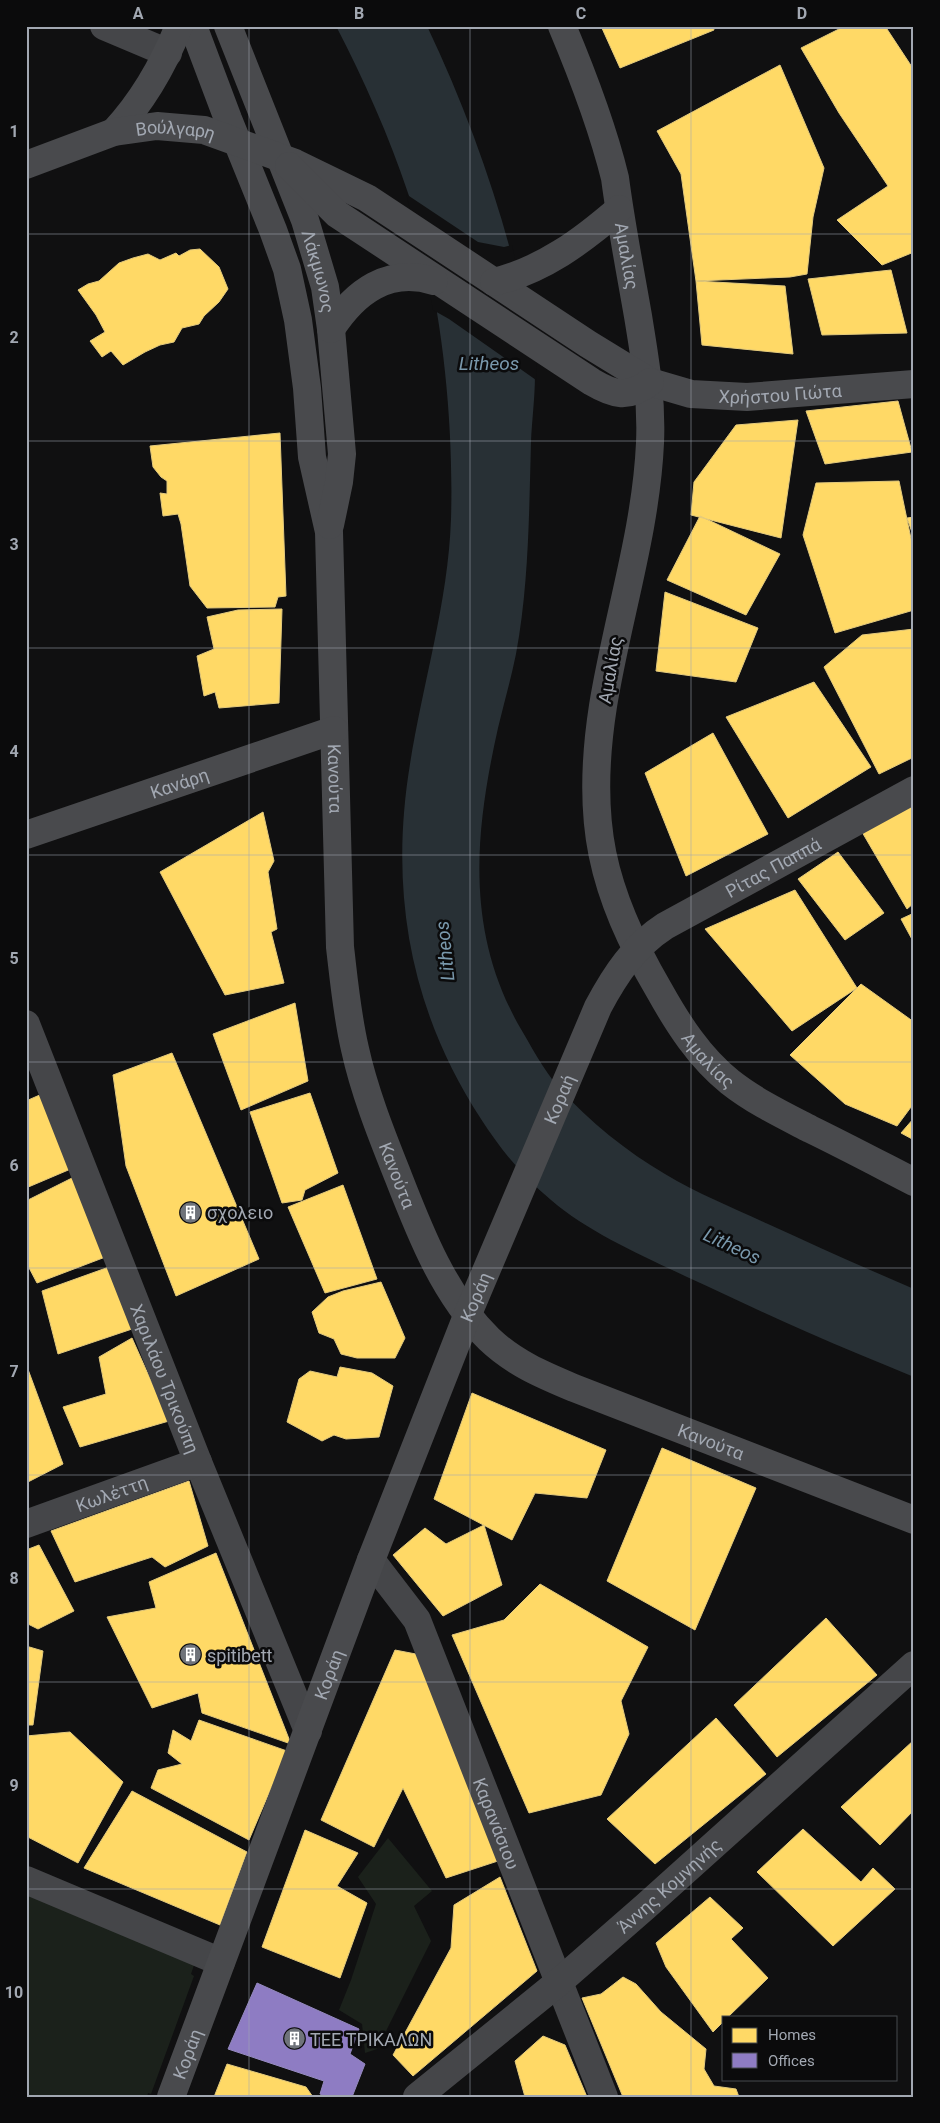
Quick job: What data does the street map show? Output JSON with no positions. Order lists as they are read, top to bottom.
{
  "streets": {
    "street": [
      "Βούλγαρη",
      "Αμαλίας",
      "Λάκμωνος",
      "Χρήστου Γιώτα",
      "Κανούτα",
      "Κανάρη",
      "Ρίτας Παππά",
      "Κοραή",
      "Κοράη",
      "Χαριλάου Τρικούπη",
      "Κωλέττη",
      "Καρανάσιου",
      "Άννης Κομνηνής"
    ]
  },
  "crossings": [
    ["Βούλγαρη", "Λάκμωνος"],
    ["Βούλγαρη", "Χρήστου Γιώτα"],
    ["Αμαλίας", "Χρήστου Γιώτα"],
    ["Αμαλίας", "Ρίτας Παππά"],
    ["Αμαλίας", "Κοραή"],
    ["Λάκμωνος", "Κανούτα"],
    ["Κανούτα", "Κανάρη"],
    ["Κανούτα", "Κοράη"],
    ["Ρίτας Παππά", "Κοραή"],
    ["Κοραή", "Κοράη"],
    ["Κοράη", "Χαριλάου Τρικούπη"],
    ["Κοράη", "Καρανάσιου"],
    ["Χαριλάου Τρικούπη", "Κωλέττη"],
    ["Καρανάσιου", "Άννης Κομνηνής"]
  ],
  "water": ["Litheos"],
  "places": {
    "building": ["σχολειο", "spitibett", "ΤΕΕ ΤΡΙΚΑΛΩΝ"]
  },
  "legend": ["Homes", "Offices"],
  "grid": {
    "columns": [
      "A",
      "B",
      "C",
      "D"
    ],
    "rows": [
      "1",
      "2",
      "3",
      "4",
      "5",
      "6",
      "7",
      "8",
      "9",
      "10"
    ]
  }
}
